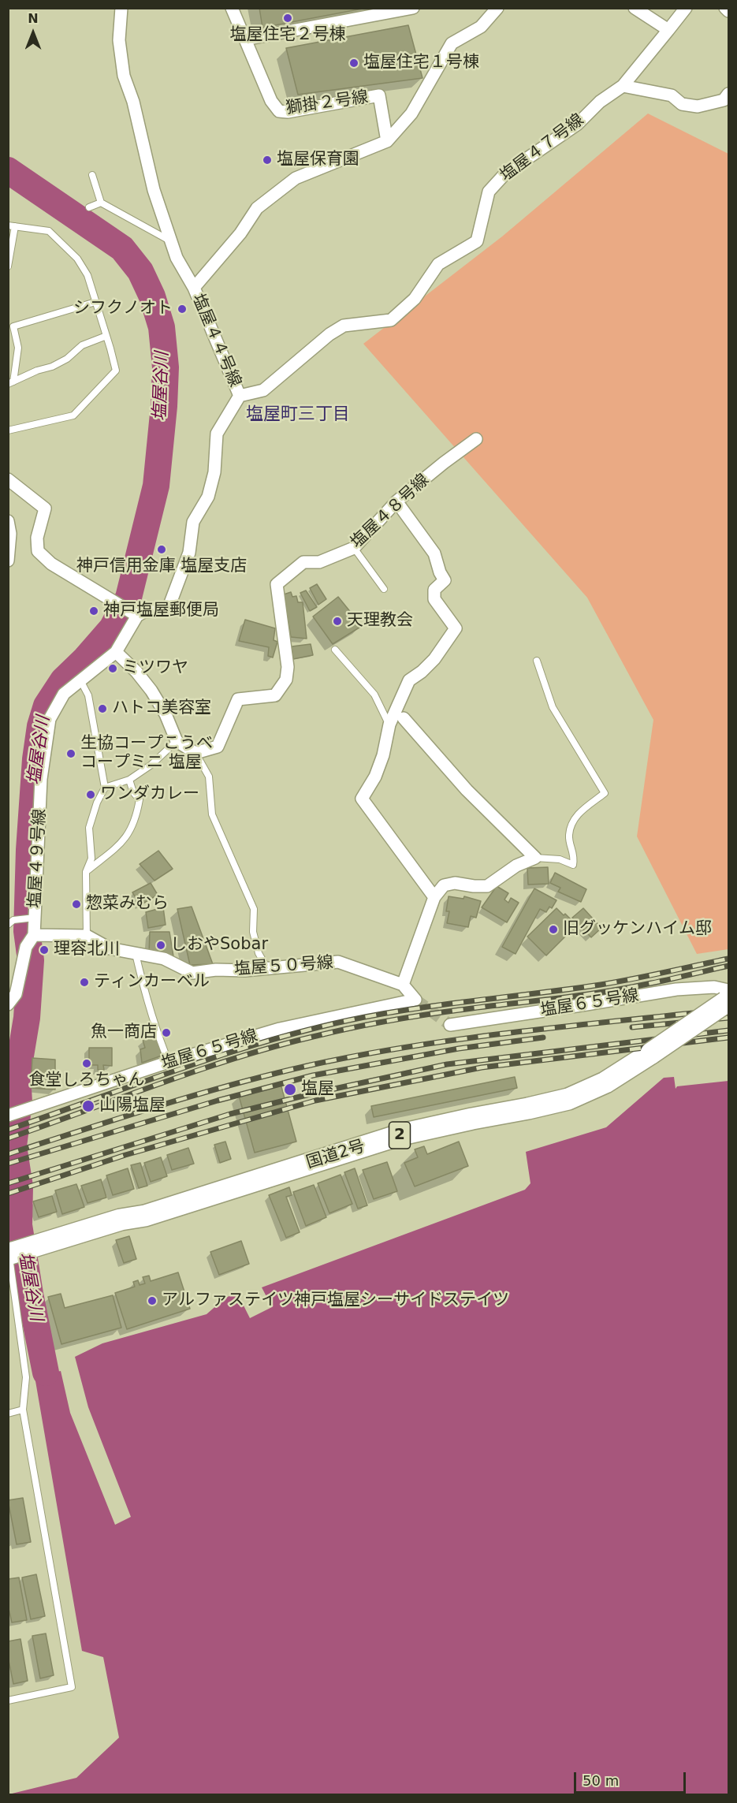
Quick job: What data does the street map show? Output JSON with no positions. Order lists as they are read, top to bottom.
{
  "streets": {
    "highway": ["2", "国道2号"],
    "street": [
      "獅掛２号線",
      "塩屋４７号線",
      "塩屋４４号線",
      "塩屋４８号線",
      "塩屋４９号線",
      "塩屋５０号線",
      "塩屋６５号線"
    ]
  },
  "crossings": [
    ["塩屋４７号線", "塩屋４４号線"],
    ["塩屋４９号線", "塩屋５０号線"],
    ["塩屋５０号線", "塩屋６５号線"],
    ["塩屋６５号線", "国道2号"]
  ],
  "districts": ["塩屋町三丁目"],
  "water": ["塩屋谷川"],
  "places": [
    "塩屋住宅２号棟",
    "塩屋住宅１号棟",
    "塩屋保育園",
    "シフクノオト",
    "神戸信用金庫 塩屋支店",
    "神戸塩屋郵便局",
    "天理教会",
    "ミツワヤ",
    "ハトコ美容室",
    "生協コープこうべ コープミニ 塩屋",
    "ワンダカレー",
    "惣菜みむら",
    "旧グッケンハイム邸",
    "しおやSobar",
    "理容北川",
    "ティンカーベル",
    "魚一商店",
    "食堂しろちゃん",
    "塩屋",
    "山陽塩屋",
    "アルファステイツ神戸塩屋シーサイドステイツ"
  ],
  "scale_bar": "50 m",
  "north": "top"
}
